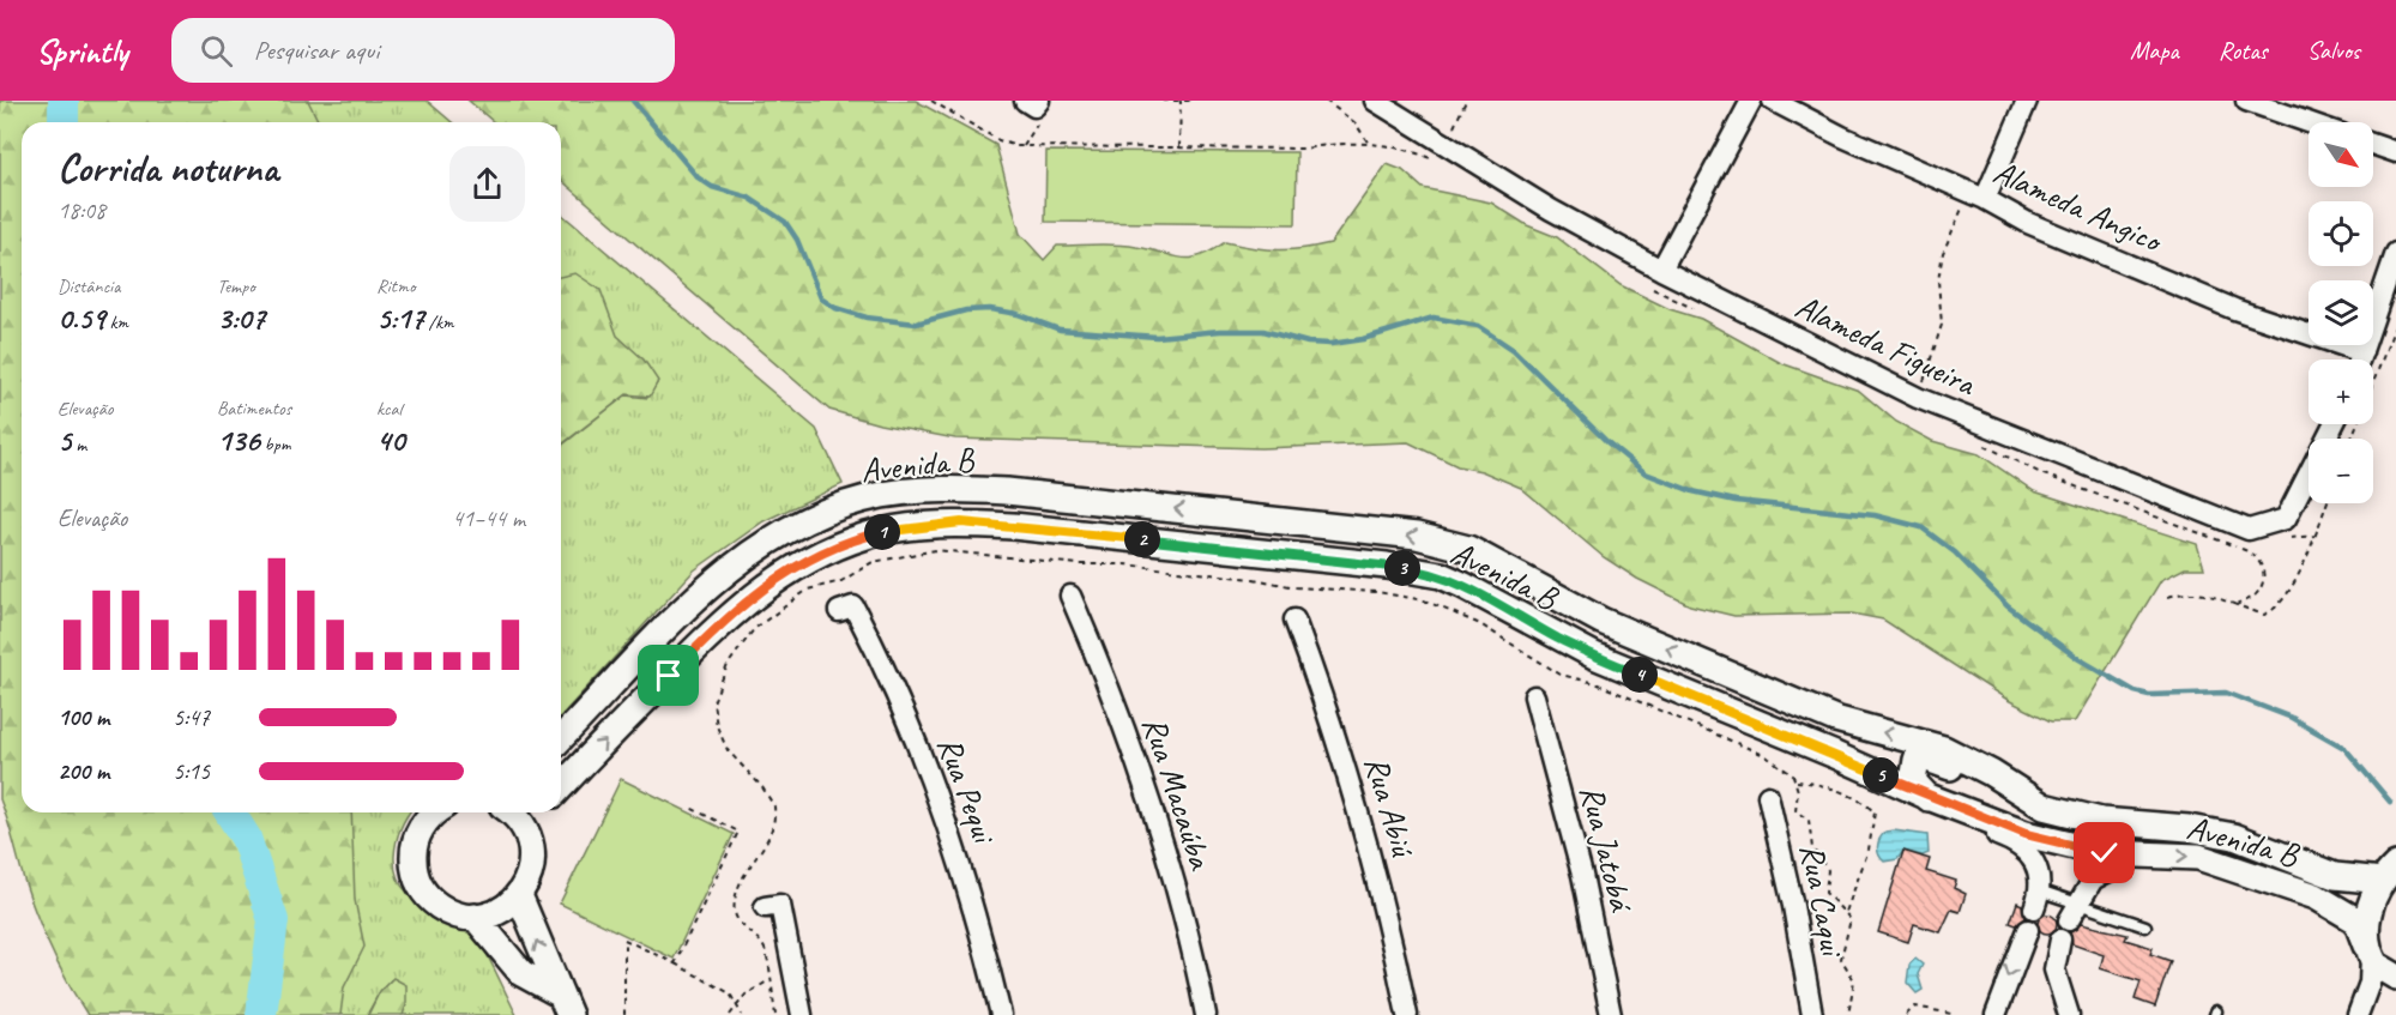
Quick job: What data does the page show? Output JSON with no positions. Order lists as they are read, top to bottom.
{
  "streets": {
    "street": [
      "Alameda Angico",
      "Alameda Figueira",
      "Avenida B",
      "Rua Pequi",
      "Rua Macaúba",
      "Rua Abiú",
      "Rua Jatobá",
      "Rua Caqui"
    ]
  },
  "north": "bottom right",
  "page": {
    "header": "Sprintly",
    "search": "Pesquisar aqui",
    "nav": ["Mapa", "Rotas", "Salvos"],
    "map_buttons": ["+", "−"],
    "heading": ["Corrida noturna", "18:08"],
    "stats": [
      ["Distância", "0.59 km"],
      ["Tempo", "3:07"],
      ["Ritmo", "5:17 /km"],
      ["Elevação", "5 m"],
      ["Batimentos", "136 bpm"],
      ["kcal", "40"]
    ],
    "chart": ["Elevação", "41–44 m"],
    "pins": [
      "1",
      "2",
      "3",
      "4",
      "5"
    ],
    "list": [
      {
        "name": "100 m",
        "note": "5:47"
      },
      {
        "name": "200 m",
        "note": "5:15"
      }
    ]
  }
}
